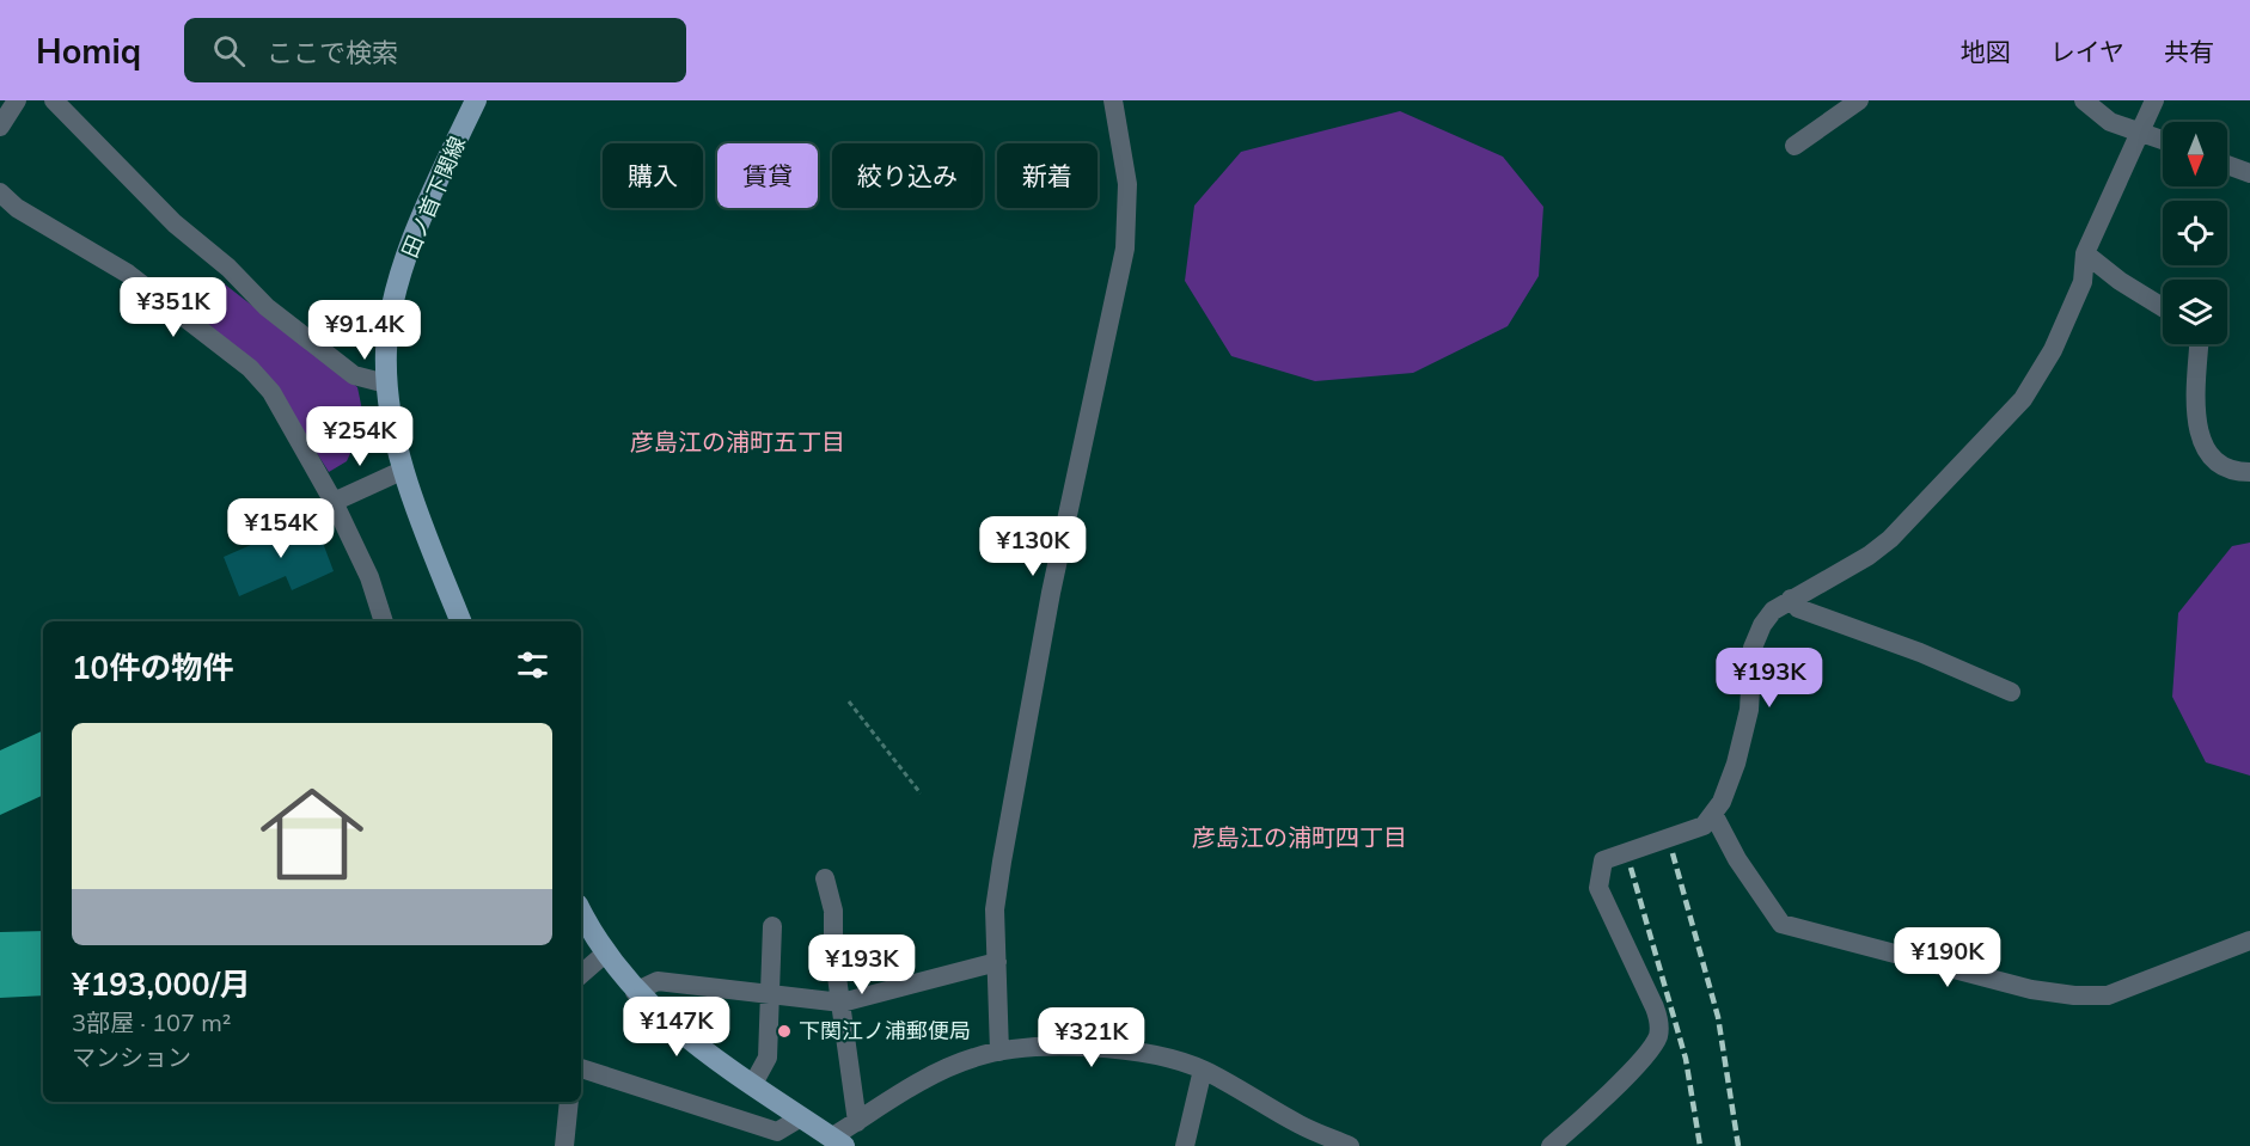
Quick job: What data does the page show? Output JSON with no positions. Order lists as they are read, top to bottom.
{
  "streets": {
    "main road": ["田ノ首下関線"]
  },
  "districts": ["彦島江の浦町五丁目", "彦島江の浦町四丁目"],
  "places": ["下関江ノ浦郵便局"],
  "north": "bottom",
  "page": {
    "header": "Homiq",
    "search": "ここで検索",
    "nav": ["地図", "レイヤ", "共有"],
    "chip": [
      "購入",
      "賃貸",
      "絞り込み",
      "新着"
    ],
    "price": [
      "¥351K",
      "¥91.4K",
      "¥254K",
      "¥154K",
      "¥130K",
      "¥193K",
      "¥190K",
      "¥193K",
      "¥147K",
      "¥321K"
    ],
    "heading": "10件の物件",
    "list": [
      {
        "name": "¥193,000/月",
        "note": "3部屋 · 107 m² · マンション"
      }
    ]
  }
}
